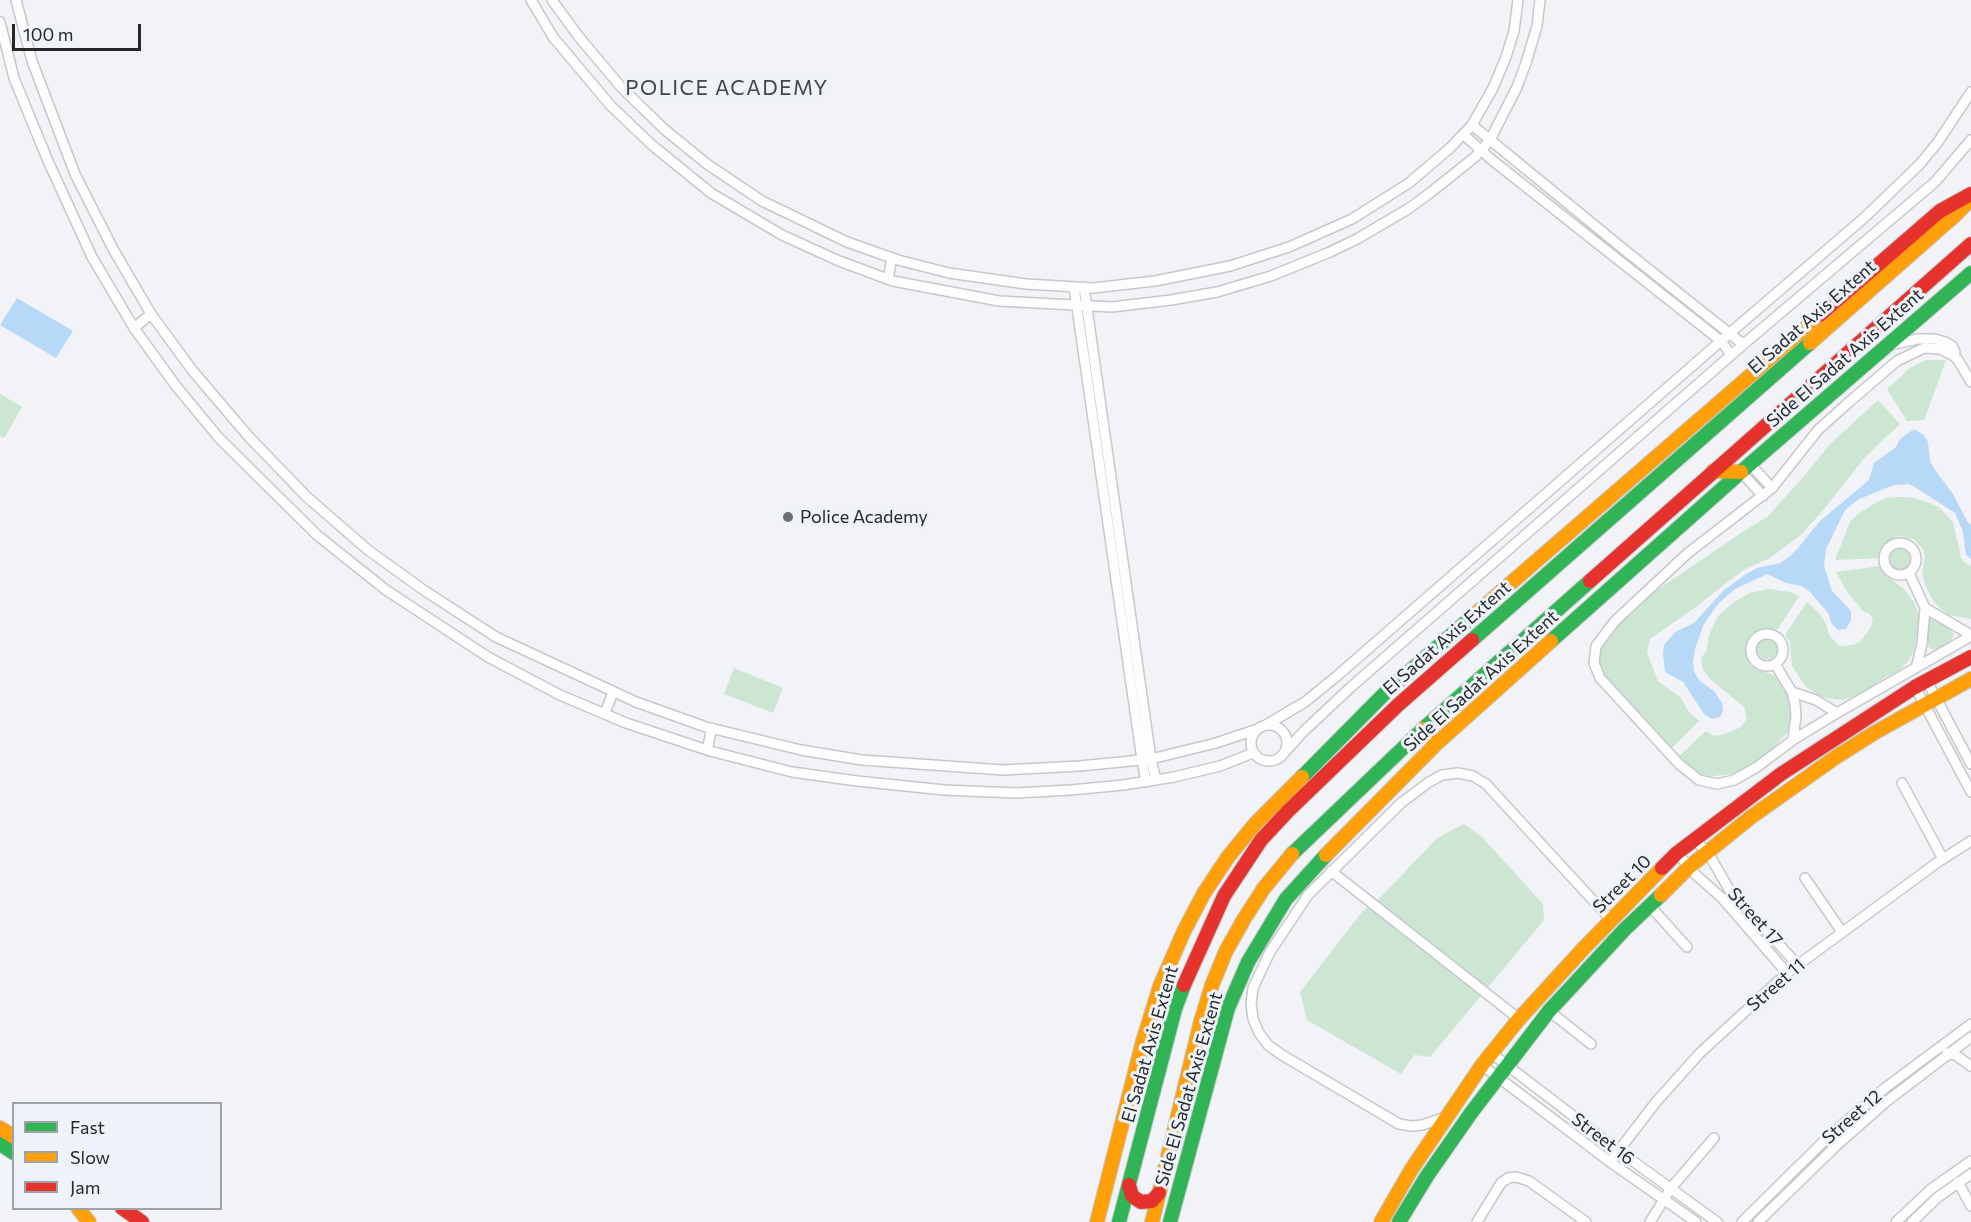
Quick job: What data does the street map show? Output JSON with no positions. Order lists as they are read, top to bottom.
{
  "streets": {
    "street": [
      "El Sadat Axis Extent",
      "Side El Sadat Axis Extent",
      "Street 10",
      "Street 17",
      "Street 11",
      "Street 12",
      "Street 16"
    ]
  },
  "crossings": [
    ["Street 10", "Street 17"],
    ["Street 10", "Street 16"],
    ["Street 17", "Street 11"],
    ["Street 11", "Street 16"]
  ],
  "districts": ["POLICE ACADEMY"],
  "places": ["Police Academy"],
  "legend": ["Fast", "Slow", "Jam"],
  "scale_bar": "100 m"
}
